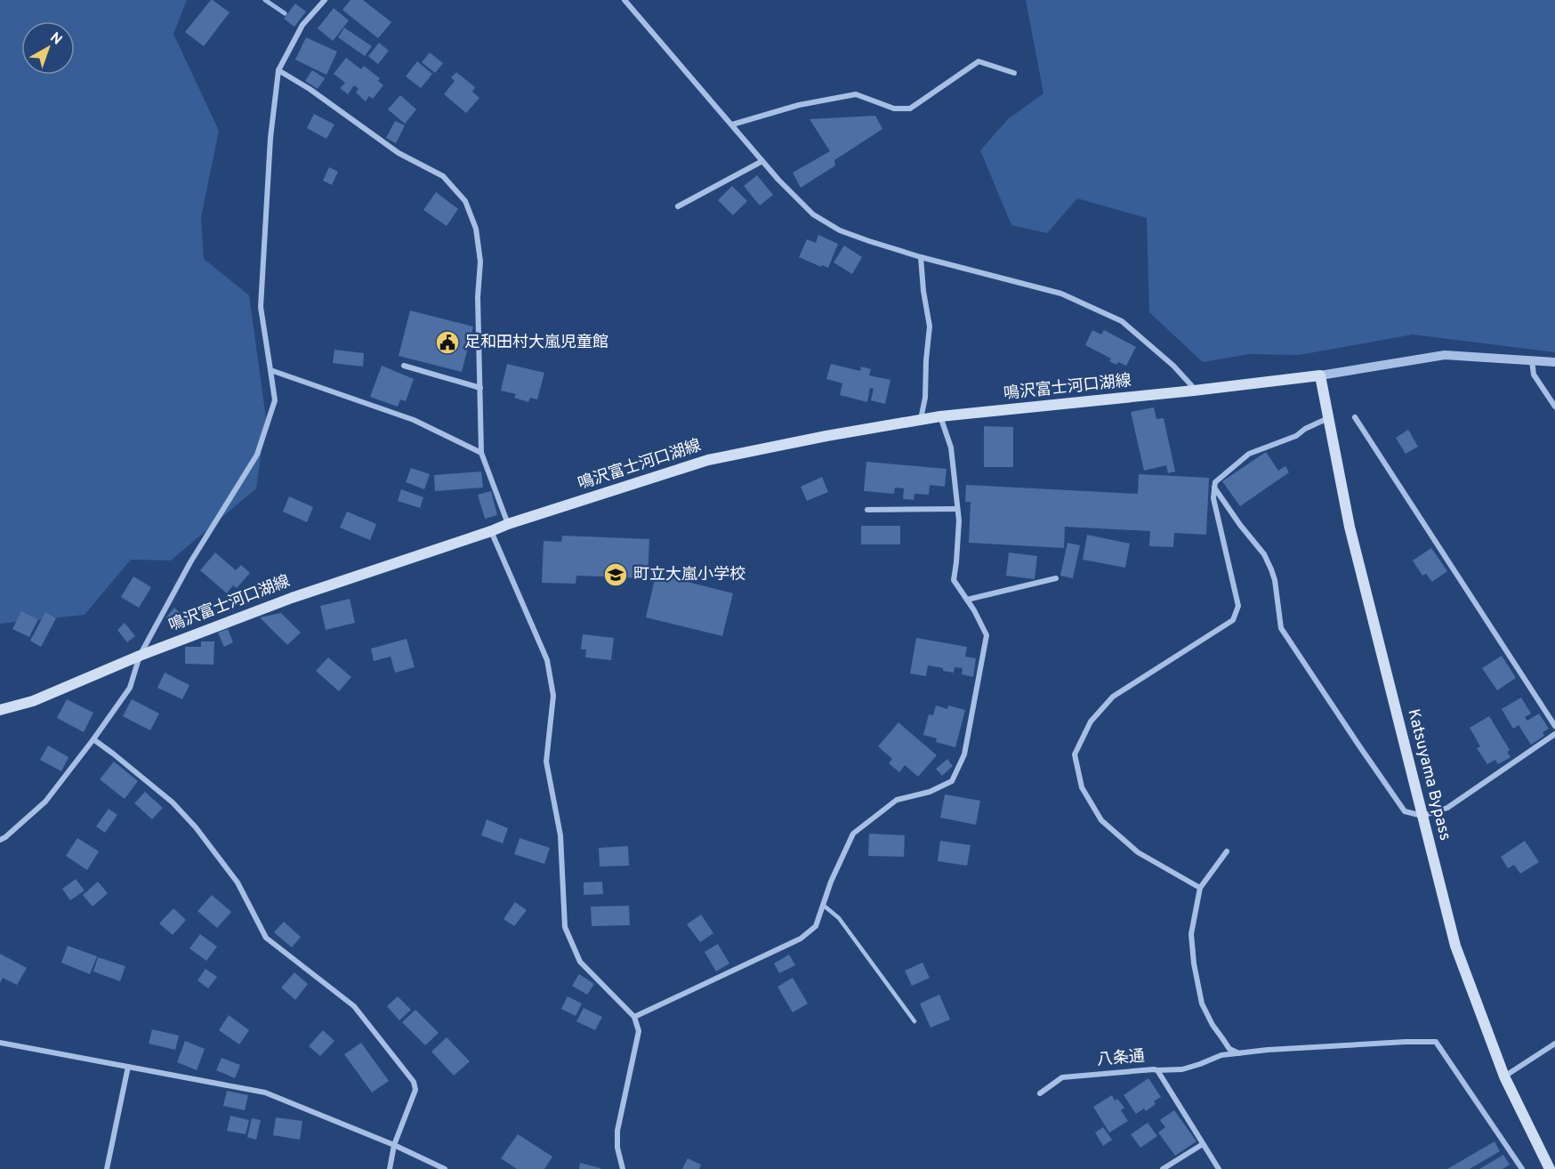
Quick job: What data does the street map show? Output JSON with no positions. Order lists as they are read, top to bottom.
{
  "streets": {
    "main road": ["鳴沢富士河口湖線", "Katsuyama Bypass"],
    "street": ["八条通"]
  },
  "crossings": [
    ["鳴沢富士河口湖線", "Katsuyama Bypass"]
  ],
  "places": {
    "public building": ["足和田村大嵐児童館"],
    "school or university": ["町立大嵐小学校"]
  },
  "north": "top right"
}
